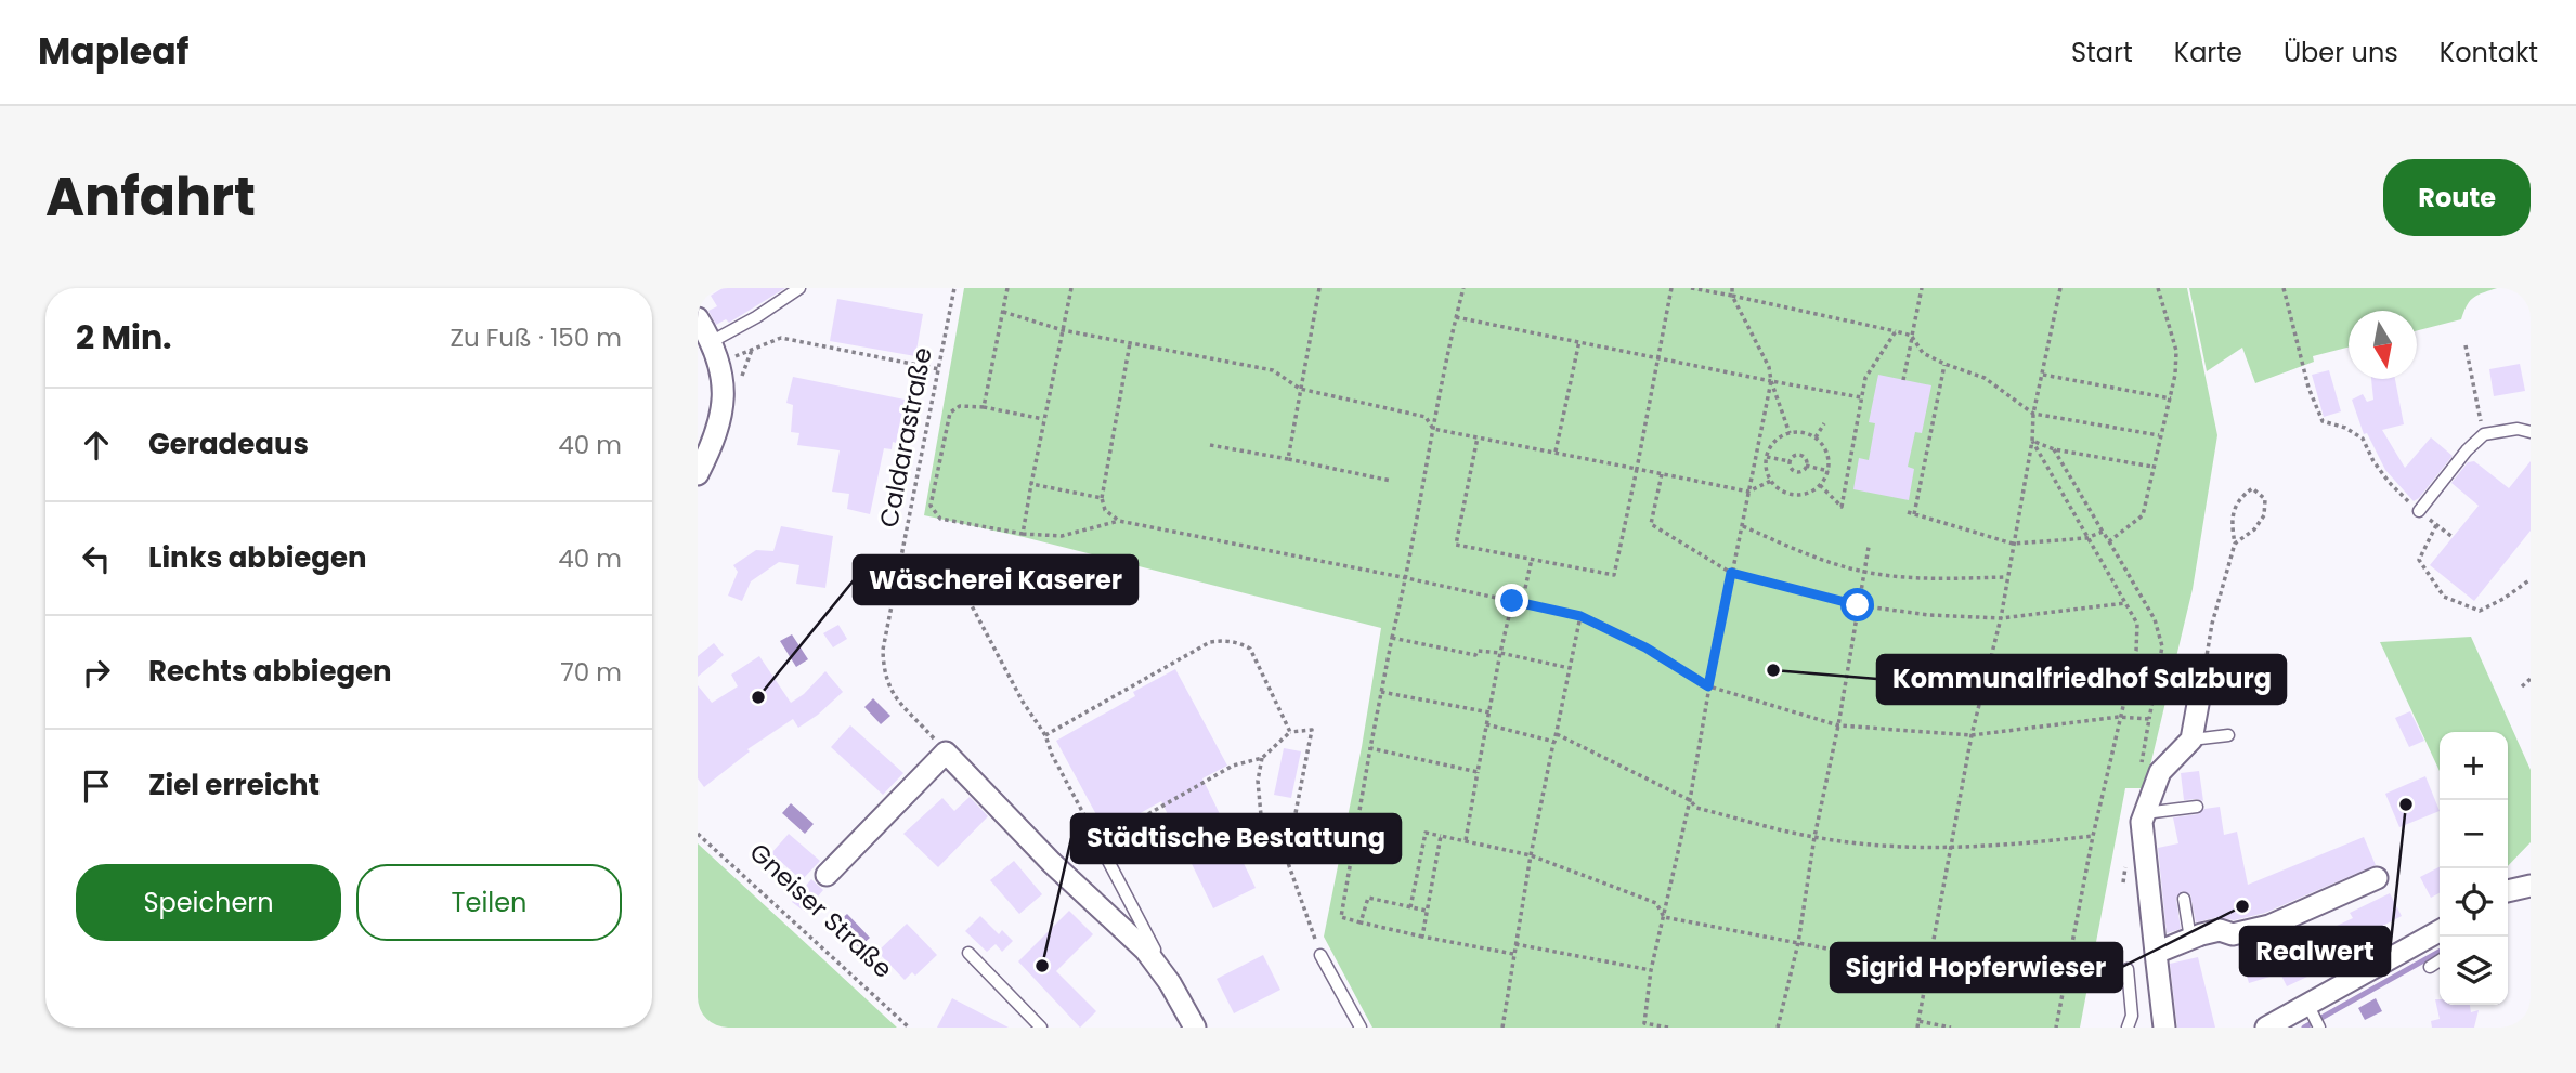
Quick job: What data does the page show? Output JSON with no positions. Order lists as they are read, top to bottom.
{
  "streets": {
    "street": ["Gneiser Straße"],
    "path": ["Caldarastraße"]
  },
  "crossings": [
    ["Caldarastraße", "Gneiser Straße"]
  ],
  "places": [
    "Kommunalfriedhof Salzburg",
    "Wäscherei Kaserer",
    "Realwert",
    "Sigrid Hopferwieser",
    "Städtische Bestattung"
  ],
  "north": "bottom",
  "page": {
    "header": "Mapleaf",
    "nav": [
      "Start",
      "Karte",
      "Über uns",
      "Kontakt"
    ],
    "title": "Anfahrt",
    "buttons": [
      "Route",
      ["Speichern", "Teilen"]
    ],
    "heading": ["2 Min.", "Zu Fuß · 150 m"],
    "list": [
      ["Geradeaus", "40 m"],
      ["Links abbiegen", "40 m"],
      ["Rechts abbiegen", "70 m"],
      "Ziel erreicht"
    ],
    "map_buttons": ["+", "−"]
  }
}
